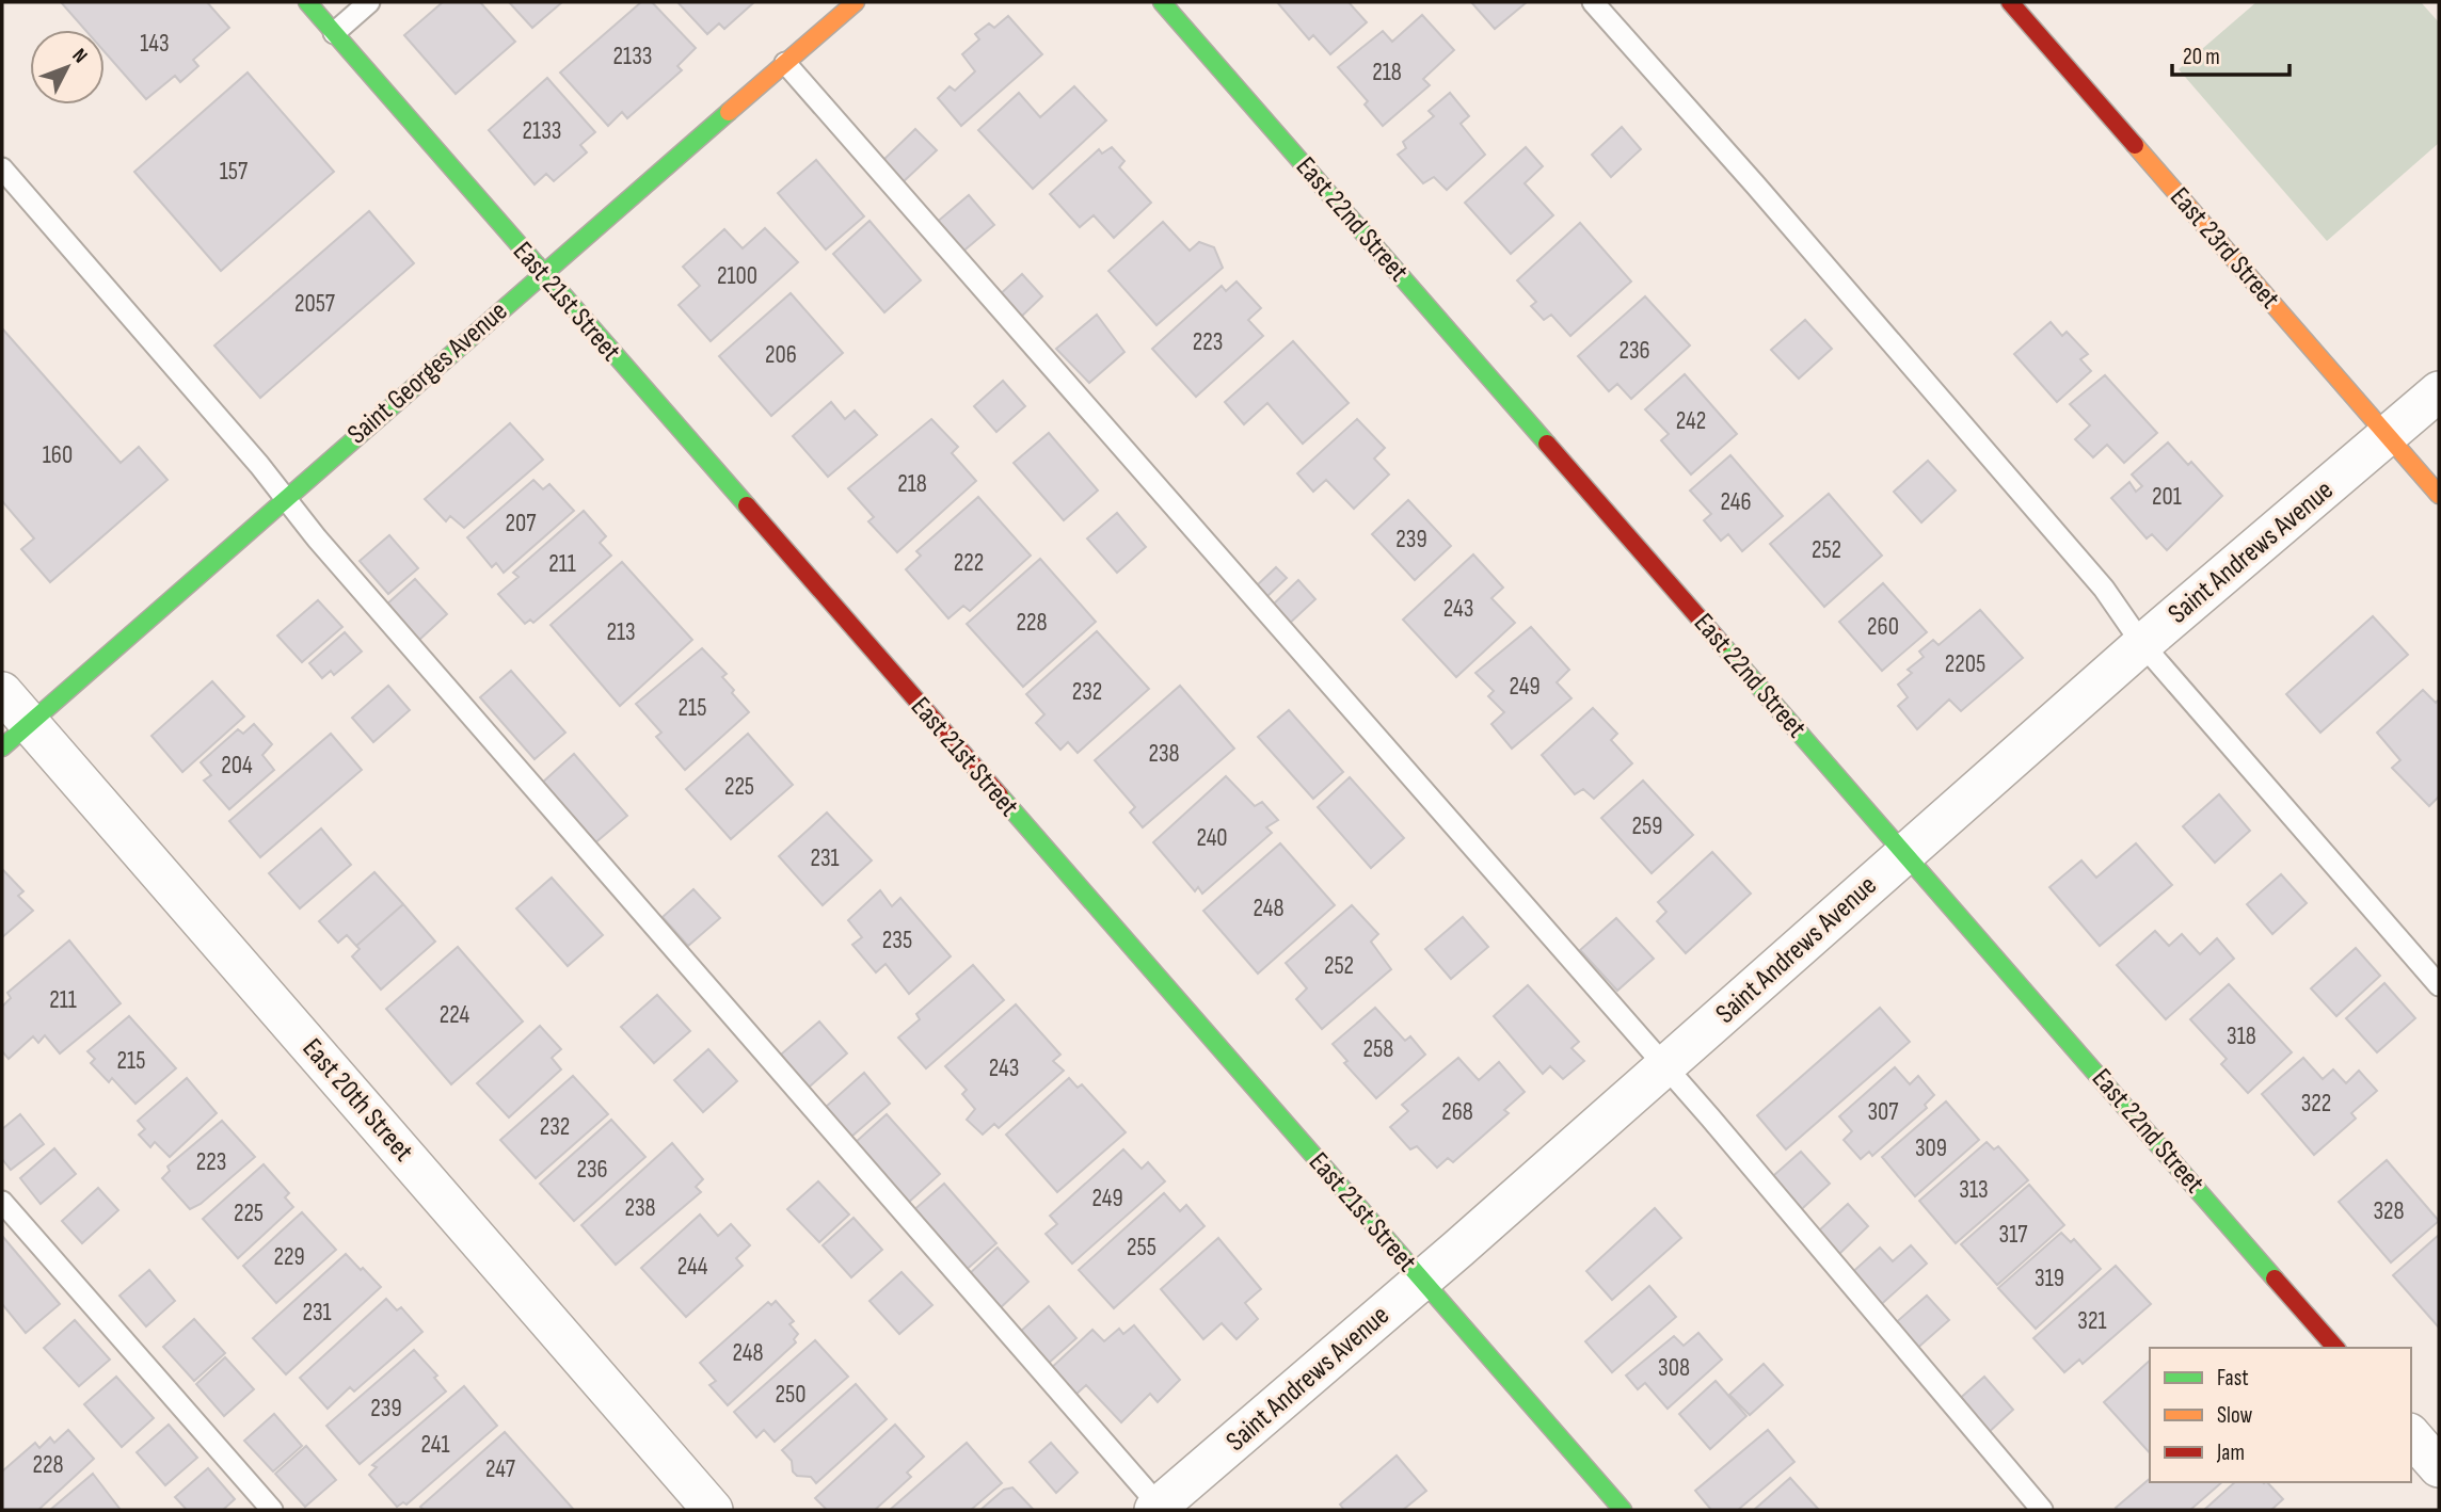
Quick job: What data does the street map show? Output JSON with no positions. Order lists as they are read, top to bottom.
{
  "streets": {
    "street": [
      "East 22nd Street",
      "East 23rd Street",
      "East 21st Street",
      "Saint Georges Avenue",
      "Saint Andrews Avenue",
      "East 20th Street"
    ]
  },
  "crossings": [
    ["East 22nd Street", "Saint Andrews Avenue"],
    ["East 23rd Street", "Saint Andrews Avenue"],
    ["East 21st Street", "Saint Georges Avenue"],
    ["East 21st Street", "Saint Andrews Avenue"],
    ["Saint Georges Avenue", "East 20th Street"]
  ],
  "house_numbers": [
    "143",
    "2133",
    "218",
    "2133",
    "157",
    "2100",
    "2057",
    "223",
    "236",
    "206",
    "242",
    "160",
    "218",
    "201",
    "246",
    "207",
    "239",
    "252",
    "222",
    "211",
    "243",
    "228",
    "260",
    "213",
    "2205",
    "249",
    "232",
    "215",
    "238",
    "204",
    "225",
    "259",
    "240",
    "231",
    "248",
    "235",
    "252",
    "211",
    "224",
    "318",
    "258",
    "215",
    "243",
    "322",
    "268",
    "307",
    "232",
    "309",
    "223",
    "236",
    "313",
    "249",
    "238",
    "328",
    "225",
    "317",
    "255",
    "229",
    "244",
    "319",
    "231",
    "321",
    "248",
    "308",
    "250",
    "239",
    "241",
    "228",
    "247"
  ],
  "legend": ["Fast", "Slow", "Jam"],
  "scale_bar": "20 m",
  "north": "top right"
}
